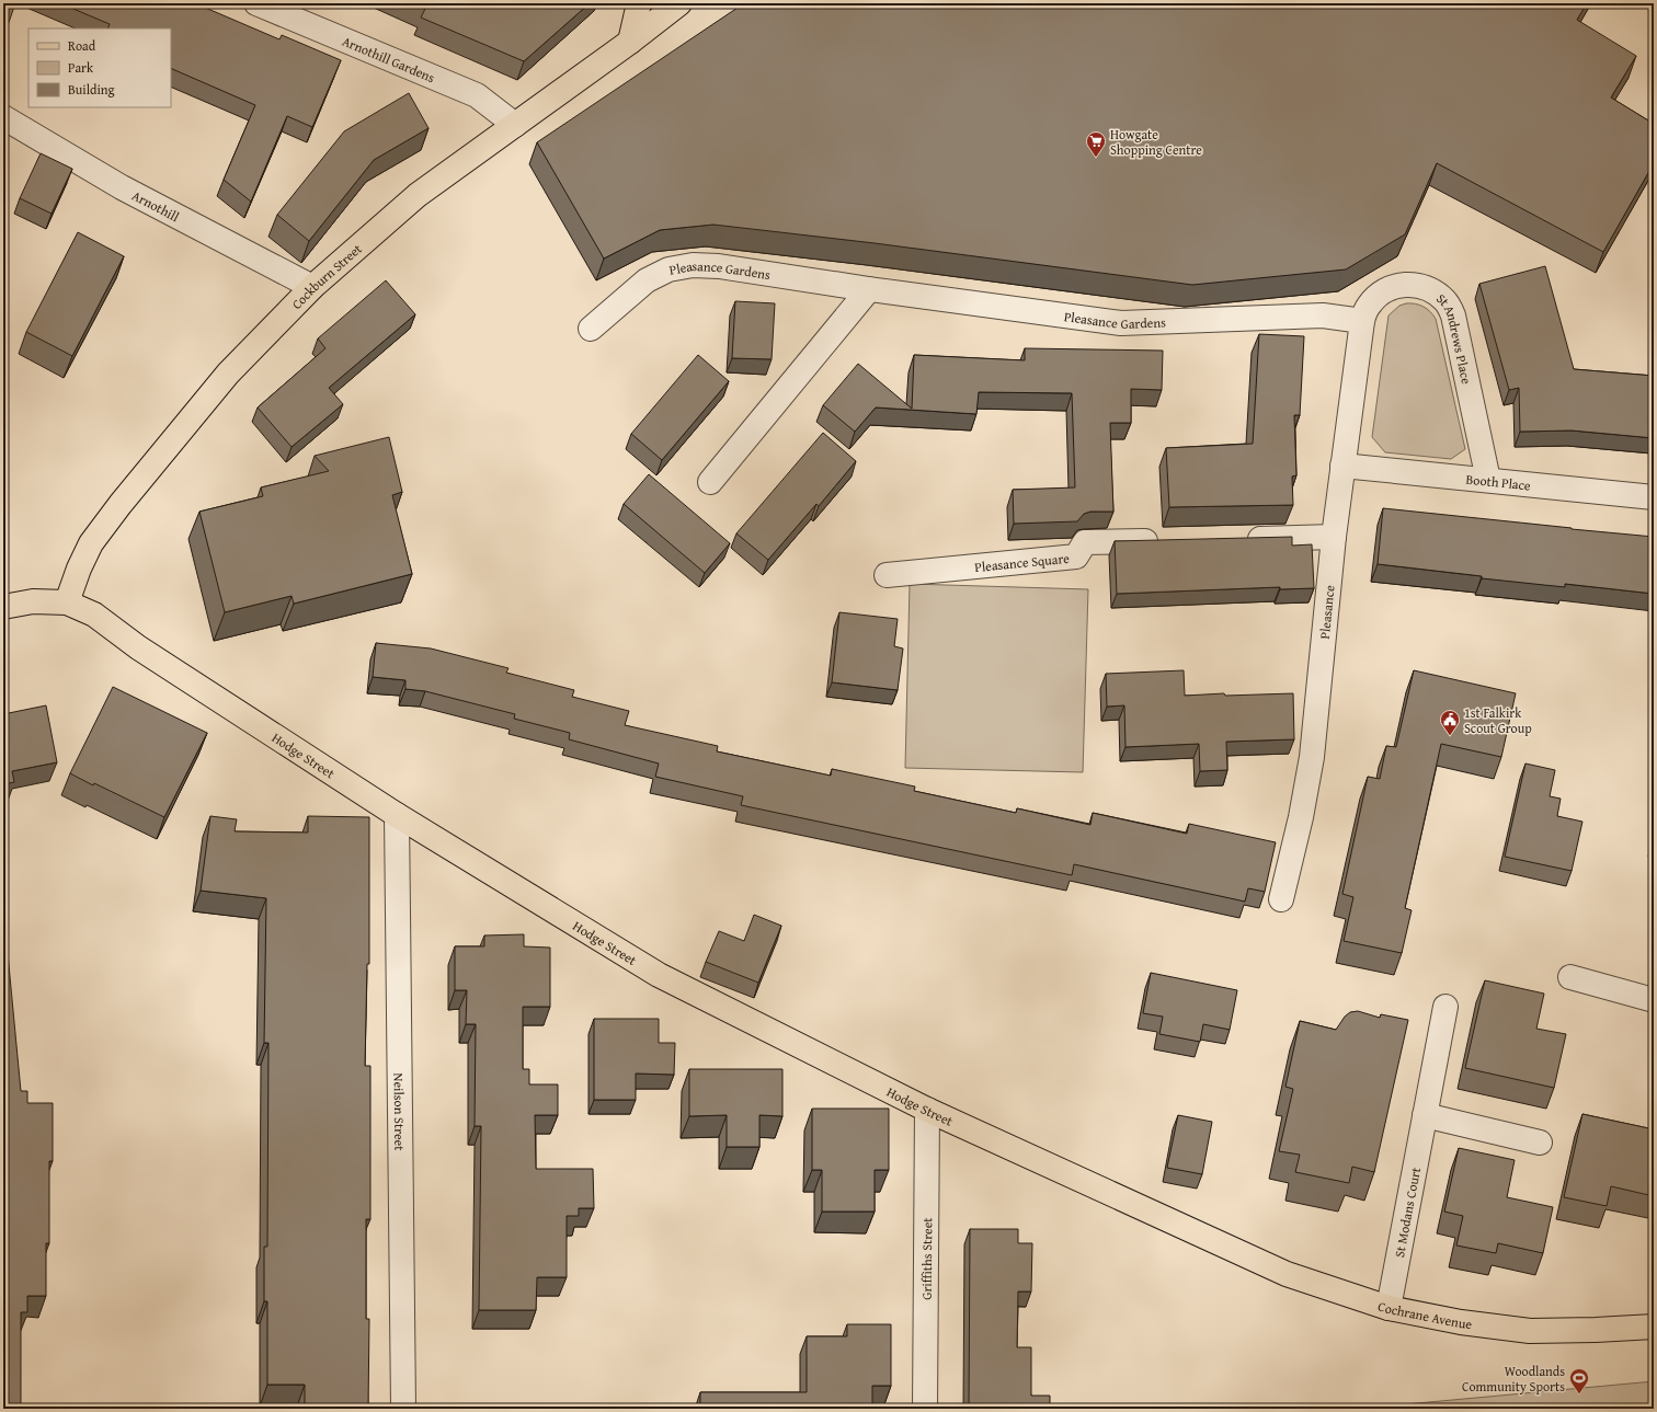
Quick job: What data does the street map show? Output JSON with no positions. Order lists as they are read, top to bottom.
{
  "streets": {
    "main road": ["Cockburn Street", "Hodge Street", "Cochrane Avenue"],
    "street": [
      "Arnothill Gardens",
      "Arnothill",
      "Pleasance Gardens",
      "St Andrews Place",
      "Booth Place",
      "Pleasance Square",
      "Pleasance",
      "Neilson Street",
      "St Modans Court",
      "Griffiths Street"
    ]
  },
  "crossings": [
    ["Arnothill Gardens", "Cockburn Street"],
    ["Arnothill", "Cockburn Street"],
    ["Pleasance Gardens", "St Andrews Place"],
    ["Pleasance Gardens", "Pleasance"],
    ["Cockburn Street", "Hodge Street"],
    ["St Andrews Place", "Booth Place"],
    ["St Andrews Place", "Pleasance"],
    ["Booth Place", "Pleasance"],
    ["Hodge Street", "Neilson Street"],
    ["Hodge Street", "Griffiths Street"],
    ["Hodge Street", "Cochrane Avenue"],
    ["St Modans Court", "Cochrane Avenue"]
  ],
  "places": {
    "supermarket": ["Howgate Shopping Centre"],
    "public building": ["1st Falkirk Scout Group"],
    "sports": ["Woodlands Community Sports"]
  },
  "legend": ["Road", "Park", "Building"]
}
